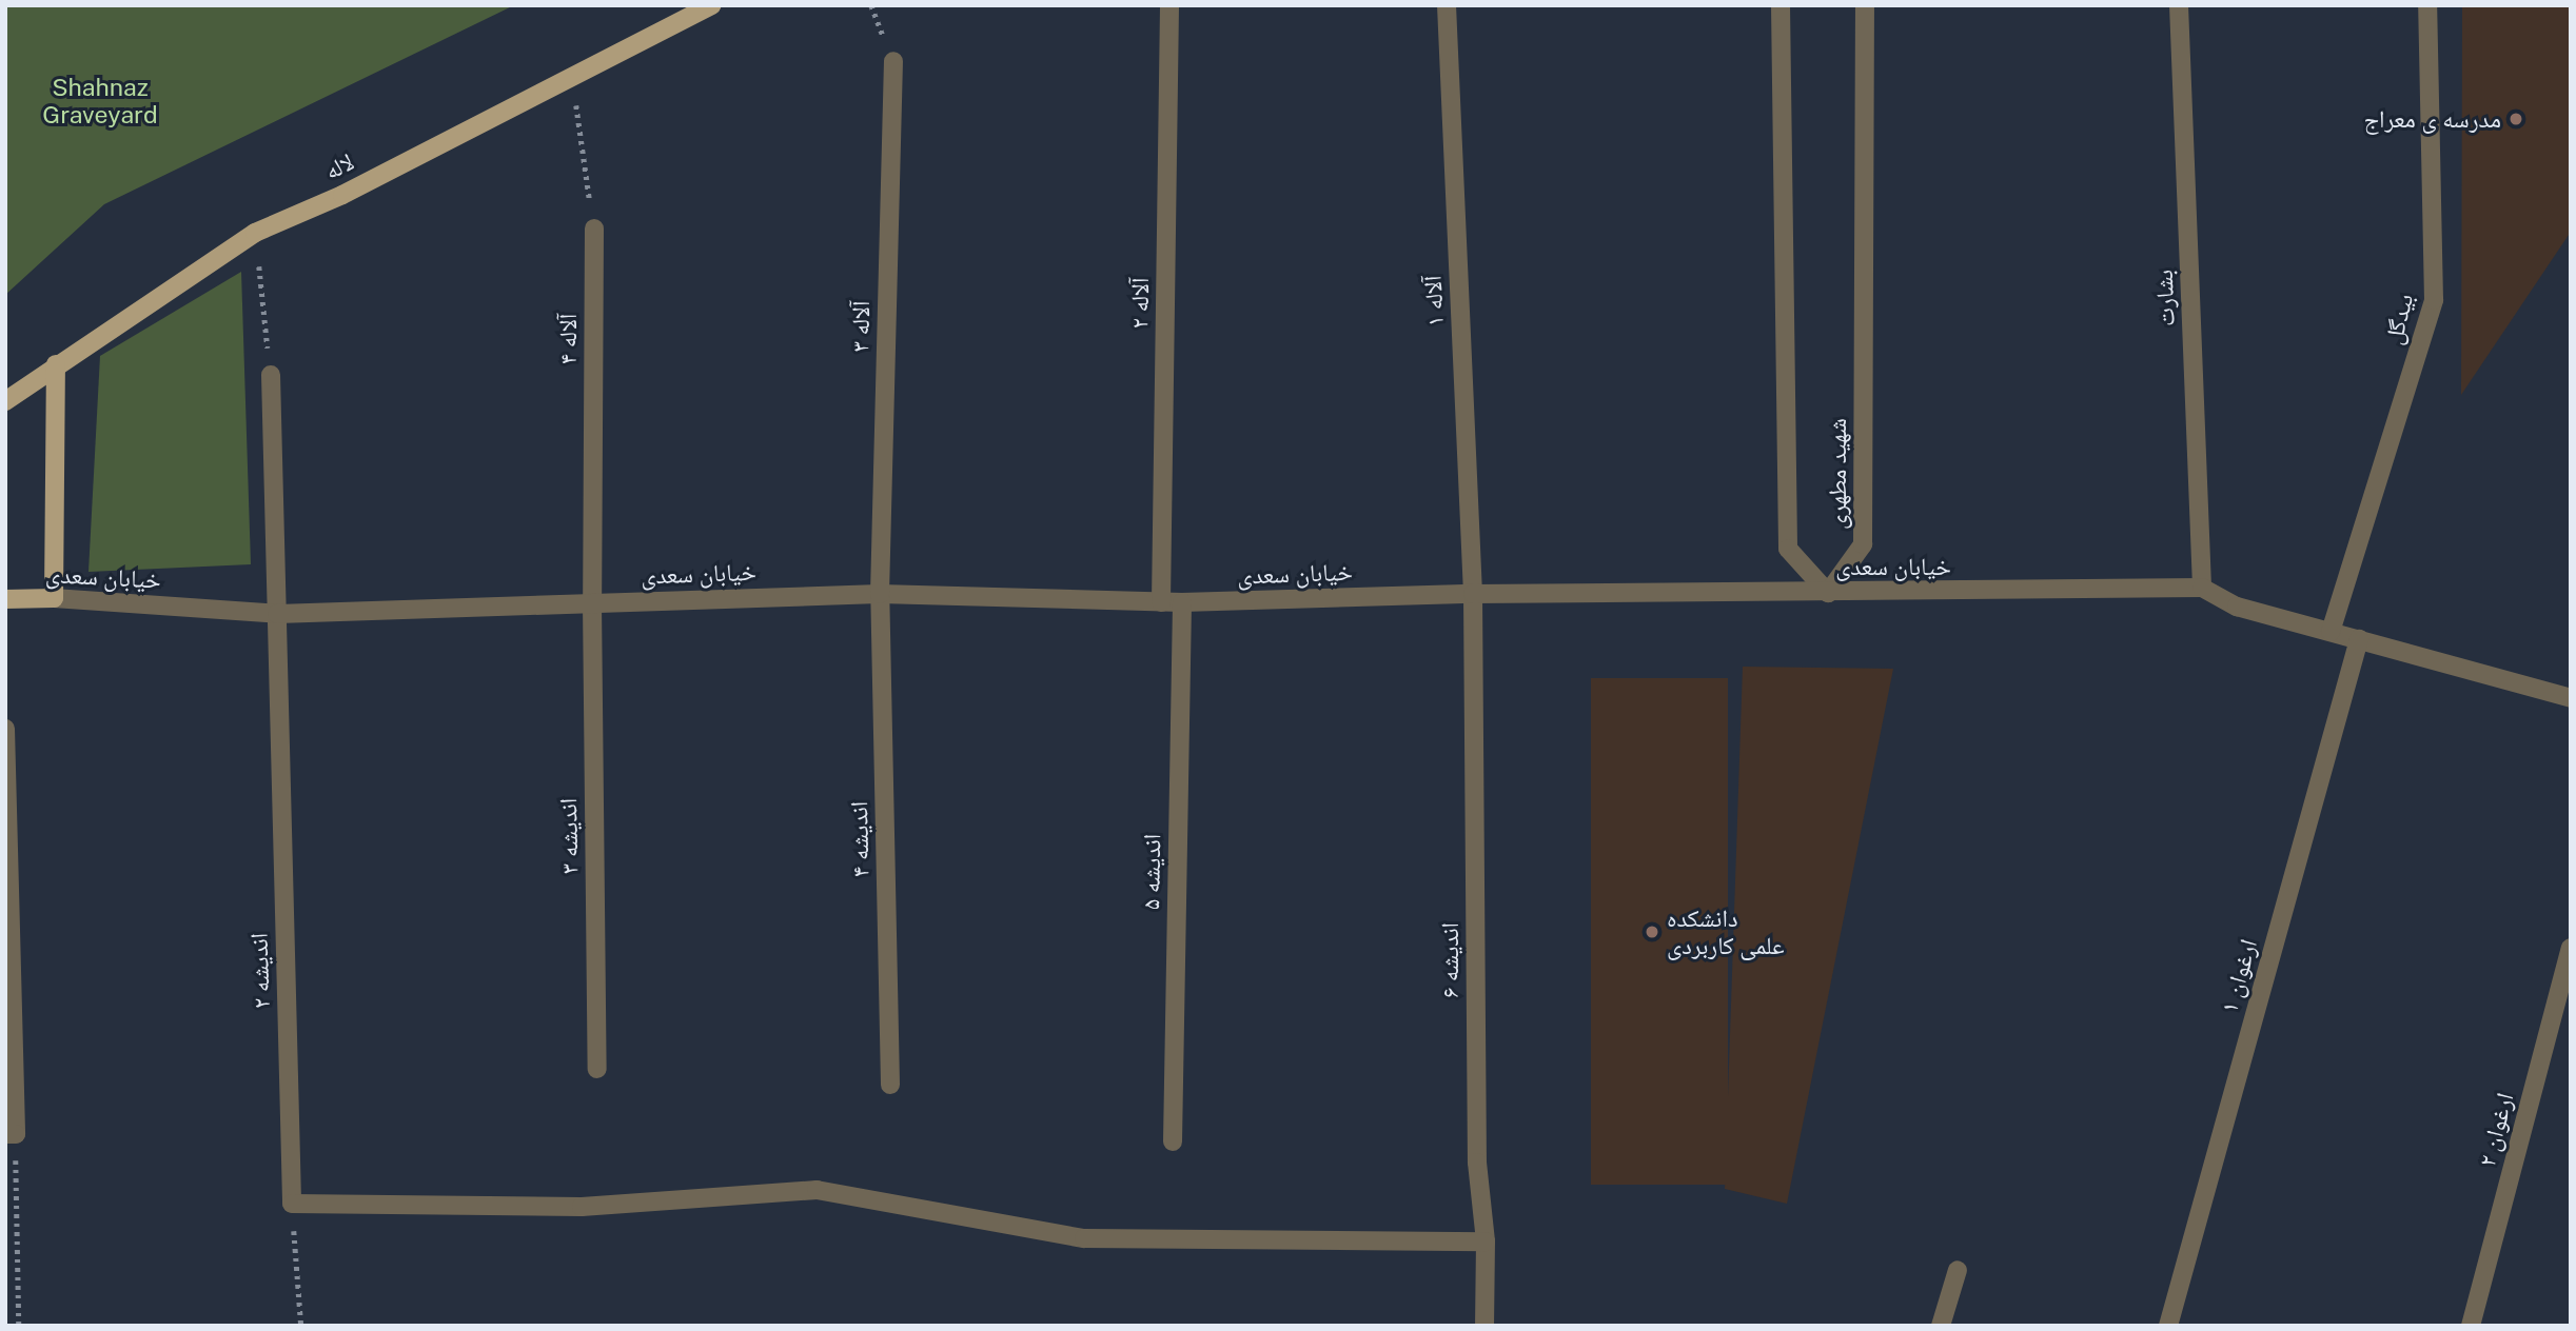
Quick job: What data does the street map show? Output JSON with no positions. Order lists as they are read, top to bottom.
{
  "streets": {
    "main road": ["لاله", "خیابان سعدی"],
    "street": [
      "بشارت",
      "آلاله ۱",
      "آلاله ۲",
      "بیدگل",
      "آلاله ۳",
      "آلاله ۴",
      "شهید مطهری",
      "اندیشه ۳",
      "اندیشه ۴",
      "اندیشه ۵",
      "اندیشه ۶",
      "اندیشه ۲",
      "ارغوان ۱",
      "ارغوان ۲"
    ]
  },
  "crossings": [
    ["بشارت", "خیابان سعدی"],
    ["آلاله ۱", "خیابان سعدی"],
    ["آلاله ۱", "اندیشه ۶"],
    ["آلاله ۲", "خیابان سعدی"],
    ["بیدگل", "خیابان سعدی"],
    ["آلاله ۳", "خیابان سعدی"],
    ["آلاله ۳", "اندیشه ۴"],
    ["آلاله ۴", "خیابان سعدی"],
    ["آلاله ۴", "اندیشه ۳"],
    ["شهید مطهری", "خیابان سعدی"],
    ["خیابان سعدی", "اندیشه ۳"],
    ["خیابان سعدی", "اندیشه ۴"],
    ["خیابان سعدی", "اندیشه ۵"],
    ["خیابان سعدی", "اندیشه ۶"],
    ["خیابان سعدی", "اندیشه ۲"],
    ["خیابان سعدی", "ارغوان ۱"]
  ],
  "parks": ["Shahnaz Graveyard"],
  "places": ["مدرسه ی معراج", "دانشکده علمی کاربردی"]
}
